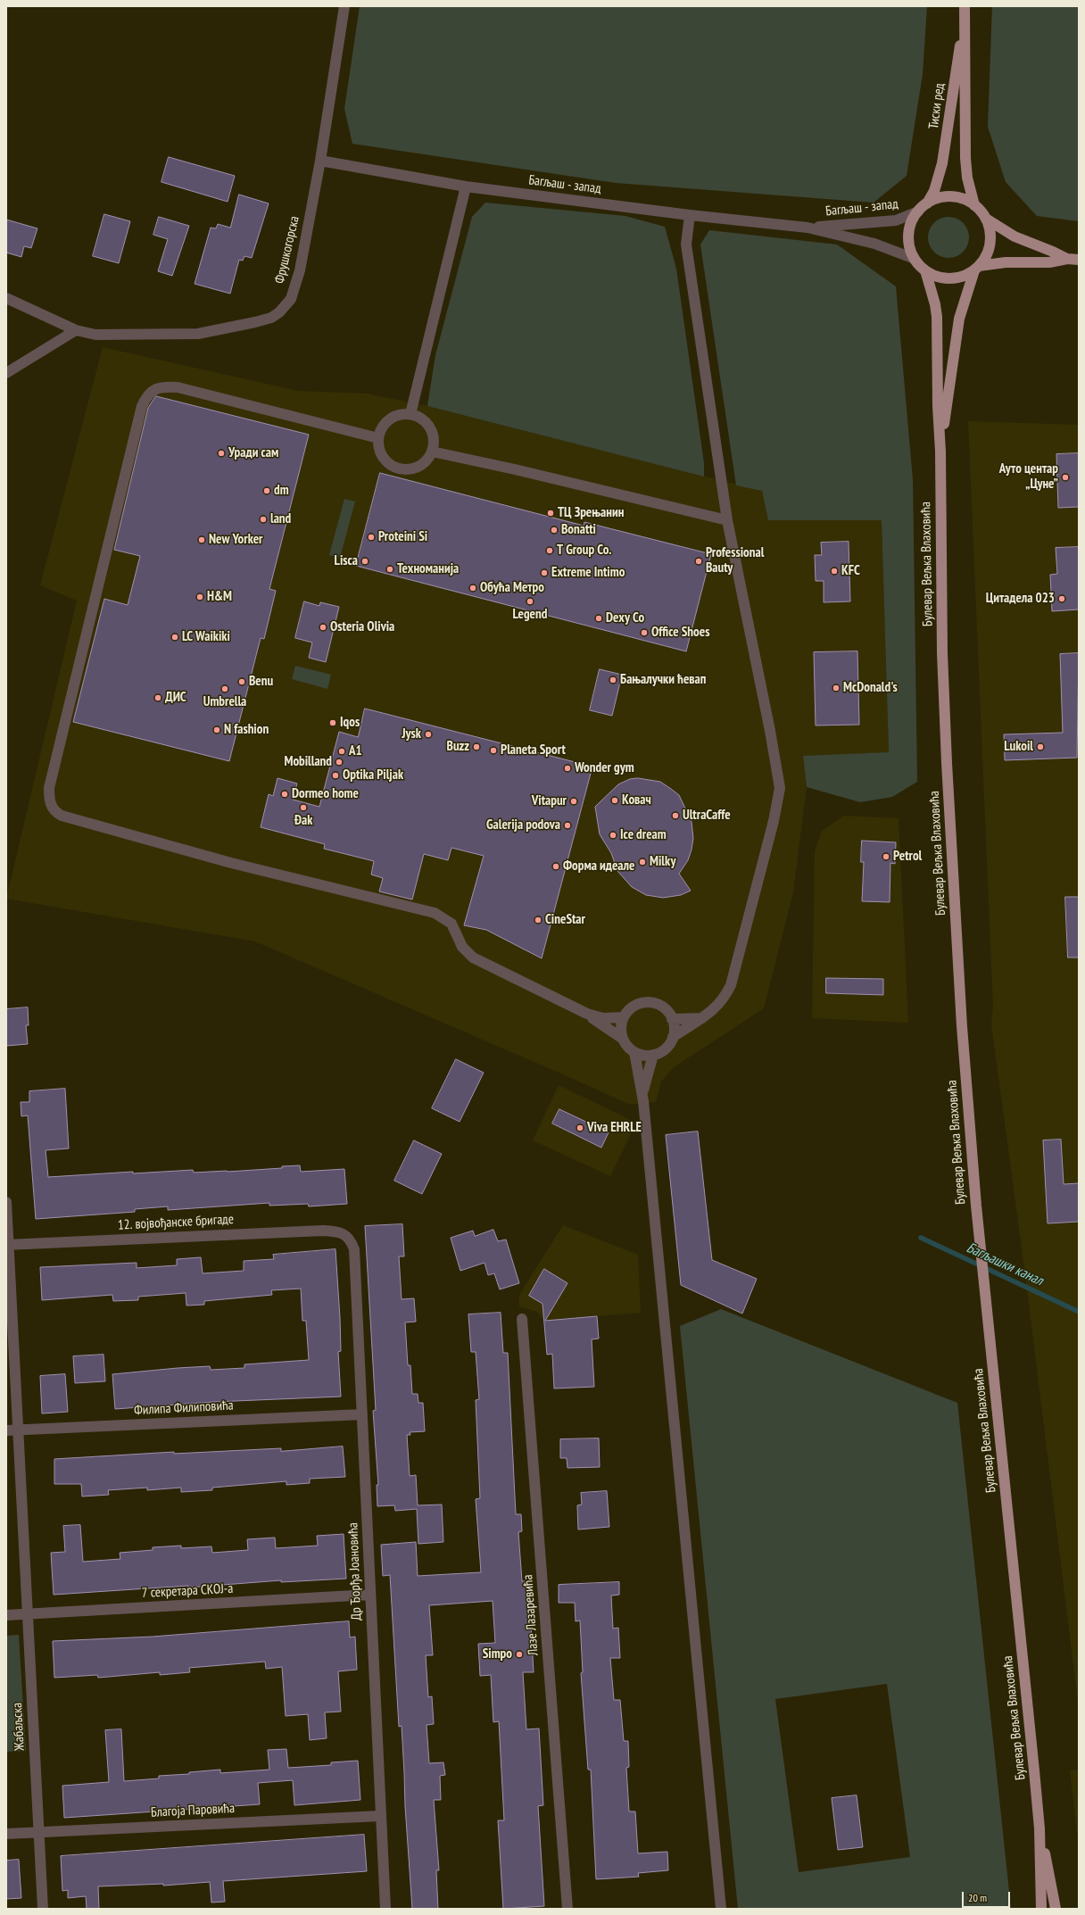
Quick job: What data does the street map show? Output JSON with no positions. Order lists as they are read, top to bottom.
{
  "streets": {
    "main road": ["Тиски ред", "Булевар Вељка Влаховића"],
    "street": [
      "Багљаш - запад",
      "Фрушкогорска",
      "12. војвођанске бригаде",
      "Филипа Филиповића",
      "Др Ђорђа Јоановића",
      "7 секретара СКОЈ-а",
      "Лазе Лазаревића",
      "Жабаљска",
      "Благоја Паровића"
    ]
  },
  "crossings": [
    ["Тиски ред", "Багљаш - запад"],
    ["Тиски ред", "Булевар Вељка Влаховића"],
    ["Багљаш - запад", "Фрушкогорска"],
    ["Багљаш - запад", "Булевар Вељка Влаховића"],
    ["12. војвођанске бригаде", "Др Ђорђа Јоановића"],
    ["12. војвођанске бригаде", "Жабаљска"],
    ["Филипа Филиповића", "Др Ђорђа Јоановића"],
    ["Филипа Филиповића", "Жабаљска"],
    ["Др Ђорђа Јоановића", "7 секретара СКОЈ-а"],
    ["Др Ђорђа Јоановића", "Благоја Паровића"],
    ["7 секретара СКОЈ-а", "Жабаљска"],
    ["Жабаљска", "Благоја Паровића"]
  ],
  "water": ["Багљашки канал"],
  "places": [
    "Уради сам",
    "Ауто центар „Цуне”",
    "dm",
    "ТЦ Зрењанин",
    "land",
    "Bonatti",
    "Proteini Si",
    "New Yorker",
    "T Group Co.",
    "Lisca",
    "Professional Bauty",
    "Техноманија",
    "KFC",
    "Extreme Intimo",
    "Обућа Метро",
    "H&M",
    "Цитадела 023",
    "Legend",
    "Dexy Co",
    "Osteria Olivia",
    "Office Shoes",
    "LC Waikiki",
    "Бањалучки ћевап",
    "Benu",
    "McDonald's",
    "Umbrella",
    "ДИС",
    "Iqos",
    "N fashion",
    "Jysk",
    "Buzz",
    "Lukoil",
    "Planeta Sport",
    "A1",
    "Mobilland",
    "Wonder gym",
    "Optika Piljak",
    "Dormeo home",
    "Ковач",
    "Vitapur",
    "Đak",
    "UltraCaffe",
    "Galerija podova",
    "Ice dream",
    "Petrol",
    "Milky",
    "Форма идеале",
    "CineStar",
    "Viva EHRLE",
    "Simpo"
  ],
  "scale_bar": "20 m"
}
